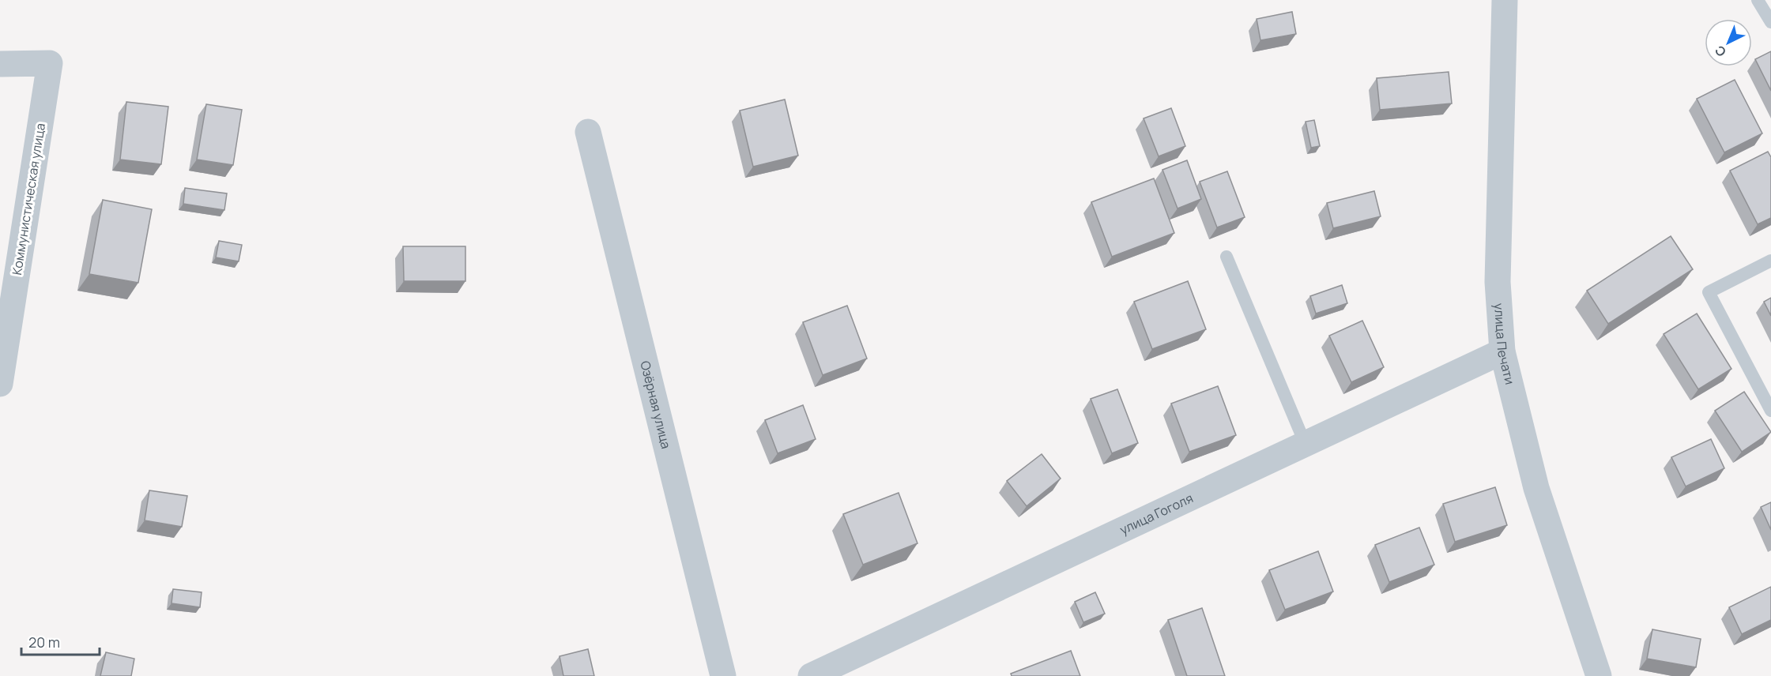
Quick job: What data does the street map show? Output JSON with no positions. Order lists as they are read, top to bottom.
{
  "streets": {
    "street": [
      "Коммунистическая улица",
      "улица Печати",
      "Озёрная улица",
      "улица Гоголя"
    ]
  },
  "crossings": [
    ["улица Печати", "улица Гоголя"]
  ],
  "scale_bar": "20 m",
  "north": "bottom left"
}
